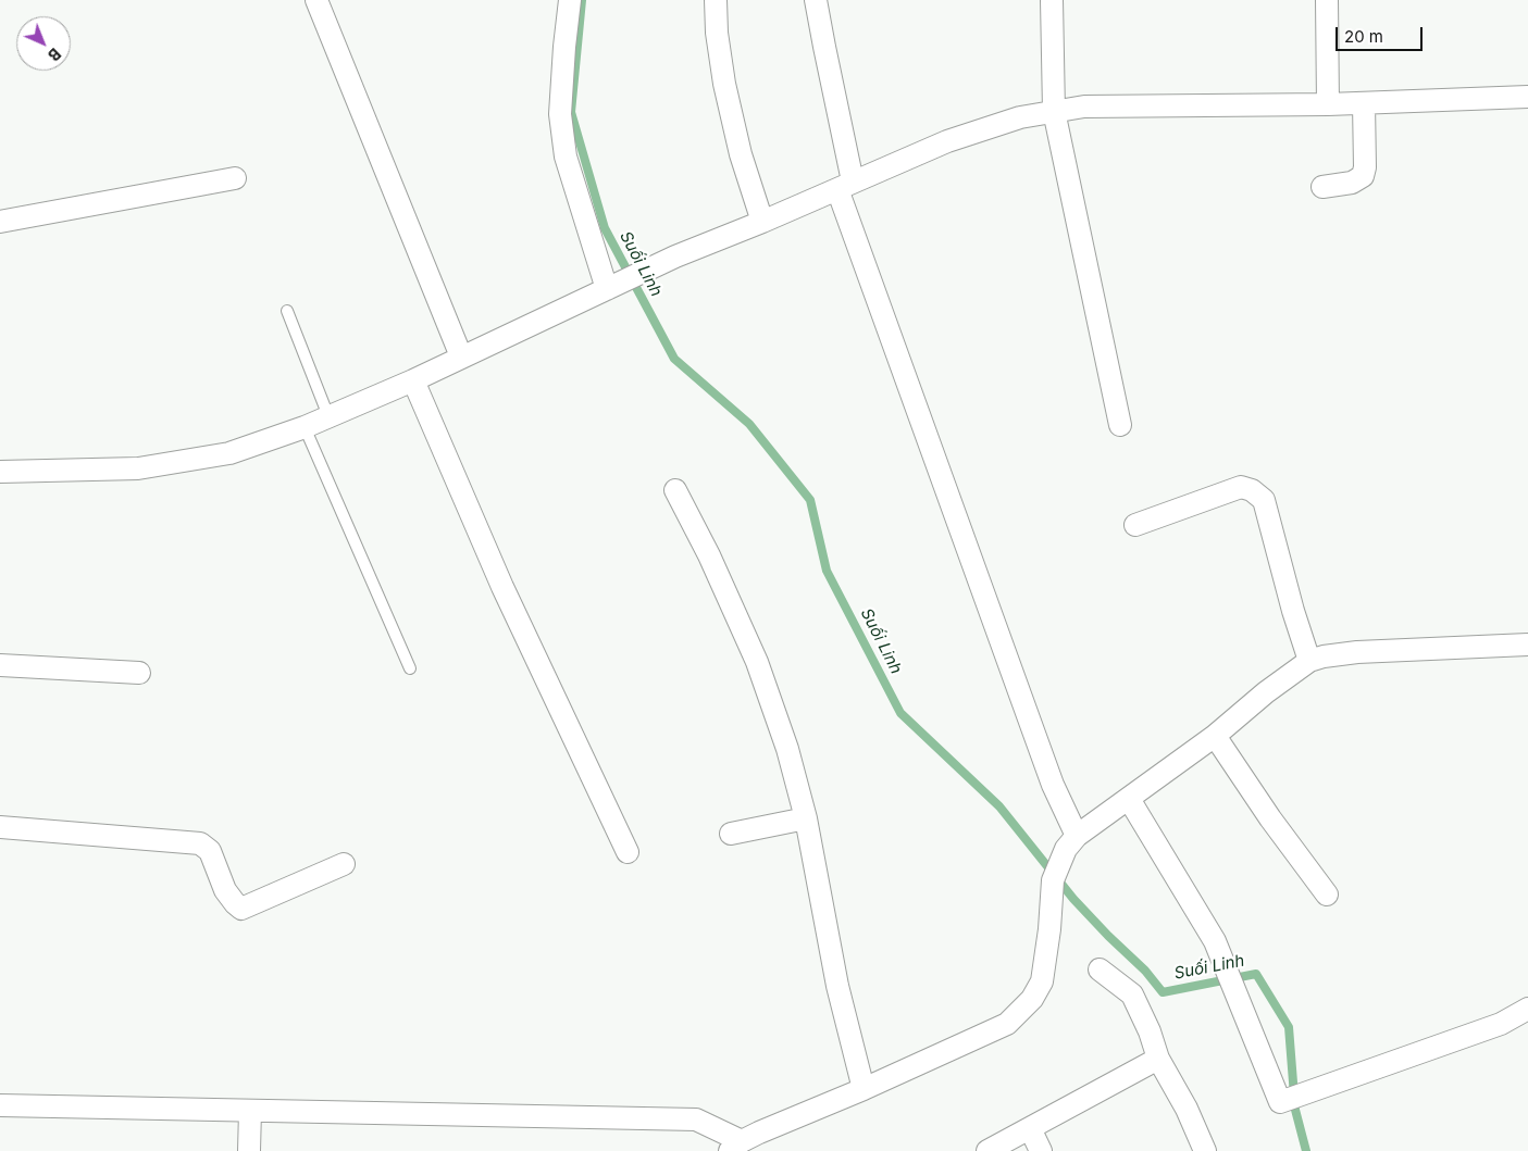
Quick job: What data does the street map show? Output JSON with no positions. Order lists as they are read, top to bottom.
{
  "water": ["Suối Linh"],
  "scale_bar": "20 m",
  "north": "bottom right"
}
